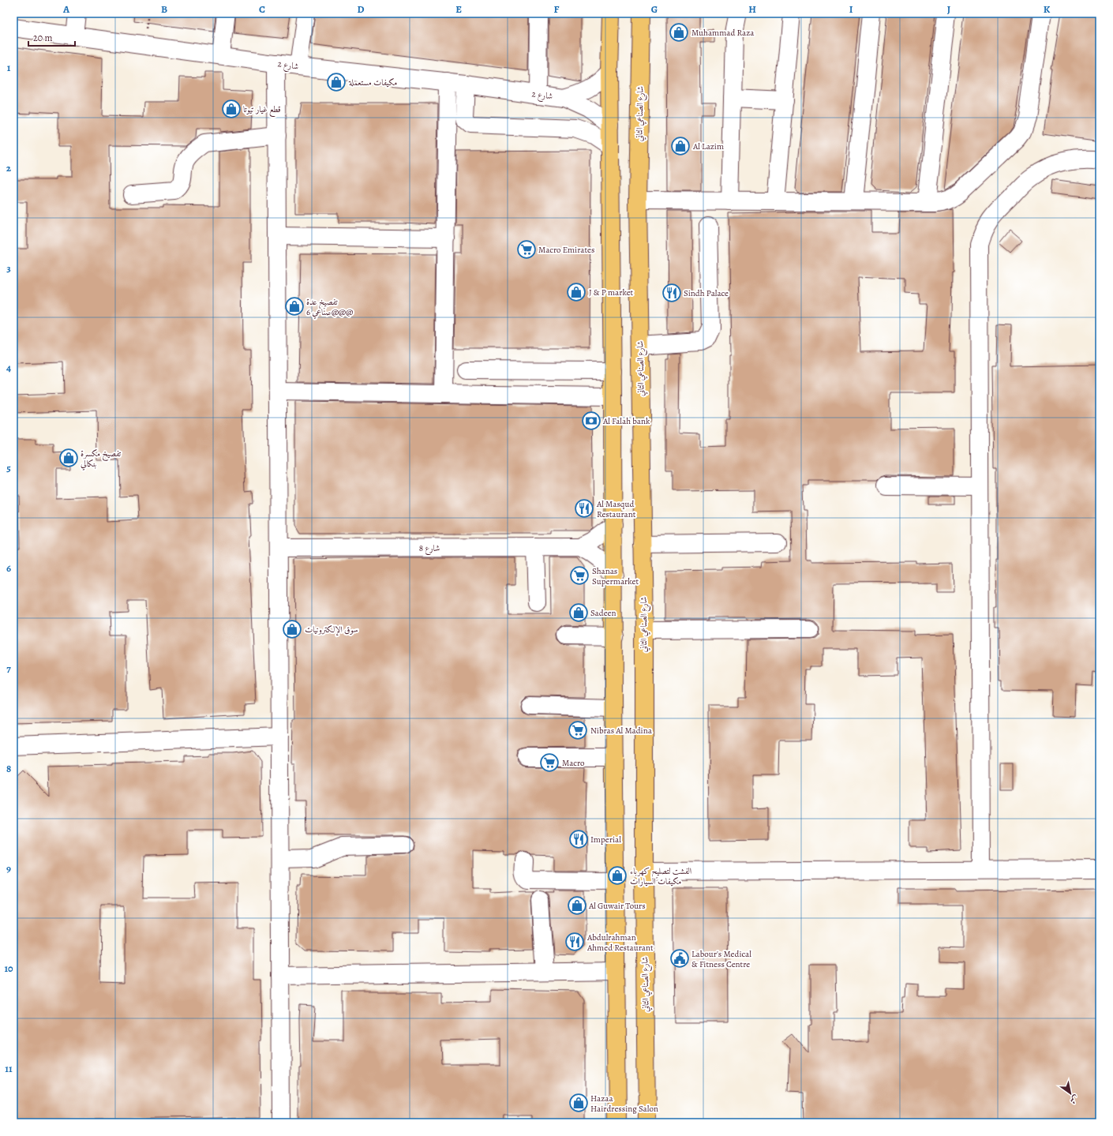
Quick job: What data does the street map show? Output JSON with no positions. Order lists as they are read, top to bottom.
{
  "streets": {
    "main road": ["شارع الصناعي الثاني"],
    "street": ["شارع 2", "شارع 8"]
  },
  "places": {
    "shop": [
      "Muhammad Raza",
      "مكيفات مستعملة",
      "قطع غيار تيوتا",
      "Al Lazim",
      "J & P market",
      "تفصيخ عدة صناعي 6@@@",
      "تفصيخ مكسرة بنكالي",
      "Sadeen",
      "سوق الإلكترونيات",
      "الفشت لتصلیح کھرباء مکیفات السیارات",
      "Al Guwair Tours",
      "Hazaa Hairdressing Salon"
    ],
    "supermarket": [
      "Macro Emirates",
      "Shanas Supermarket",
      "Nibras Al Madina",
      "Macro"
    ],
    "restaurant": [
      "Sindh Palace",
      "Al Masqud Restaurant",
      "Imperial",
      "Abdulrahman Ahmed Restaurant"
    ],
    "bank": ["Al Falah bank"],
    "public building": ["Labour's Medical & Fitness Centre"]
  },
  "scale_bar": "20 m",
  "north": "bottom right",
  "grid": {
    "columns": [
      "A",
      "B",
      "C",
      "D",
      "E",
      "F",
      "G",
      "H",
      "I",
      "J",
      "K"
    ],
    "rows": [
      "1",
      "2",
      "3",
      "4",
      "5",
      "6",
      "7",
      "8",
      "9",
      "10",
      "11"
    ]
  }
}
